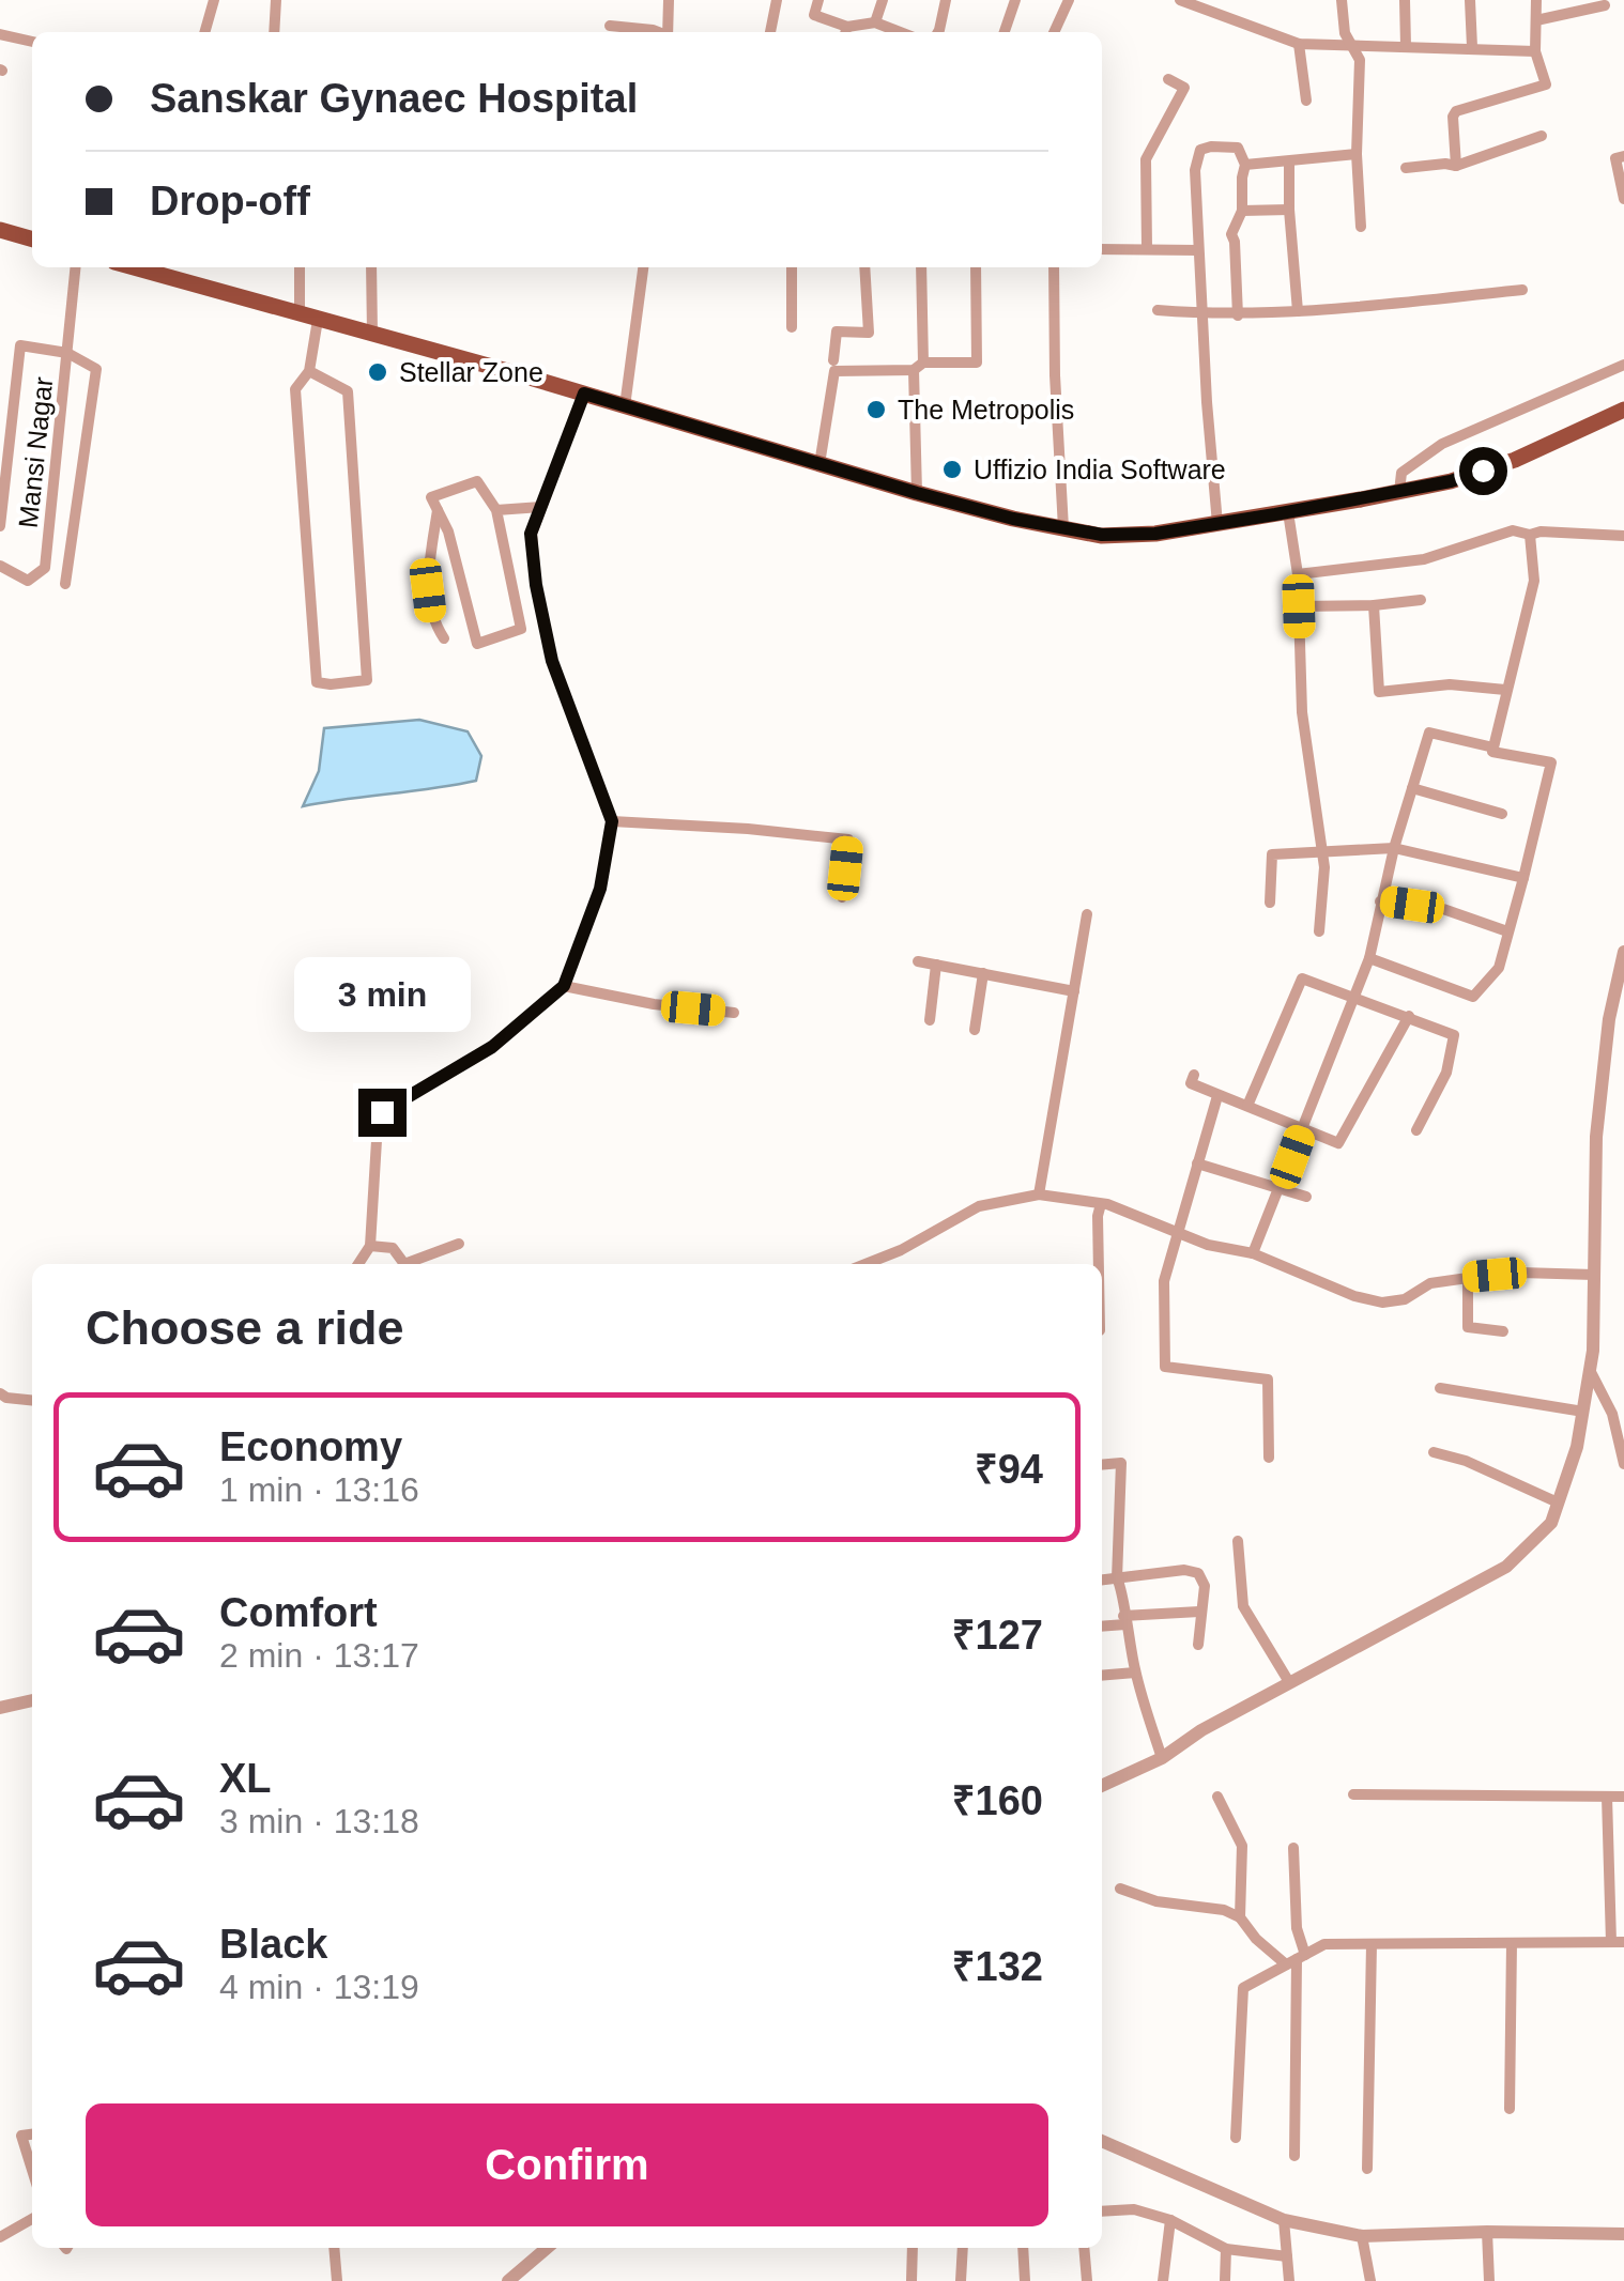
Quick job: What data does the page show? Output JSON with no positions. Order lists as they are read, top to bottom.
{
  "streets": {
    "street": ["Mansi Nagar"]
  },
  "places": ["Stellar Zone", "The Metropolis", "Uffizio India Software"],
  "page": {
    "banner": ["Sanskar Gynaec Hospital", "Drop-off"],
    "bubble": "3 min",
    "heading": "Choose a ride",
    "list": [
      {
        "name": "Economy",
        "note": "1 min · 13:16",
        "value": "₹94"
      },
      {
        "name": "Comfort",
        "note": "2 min · 13:17",
        "value": "₹127"
      },
      {
        "name": "XL",
        "note": "3 min · 13:18",
        "value": "₹160"
      },
      {
        "name": "Black",
        "note": "4 min · 13:19",
        "value": "₹132"
      }
    ],
    "buttons": "Confirm"
  }
}
